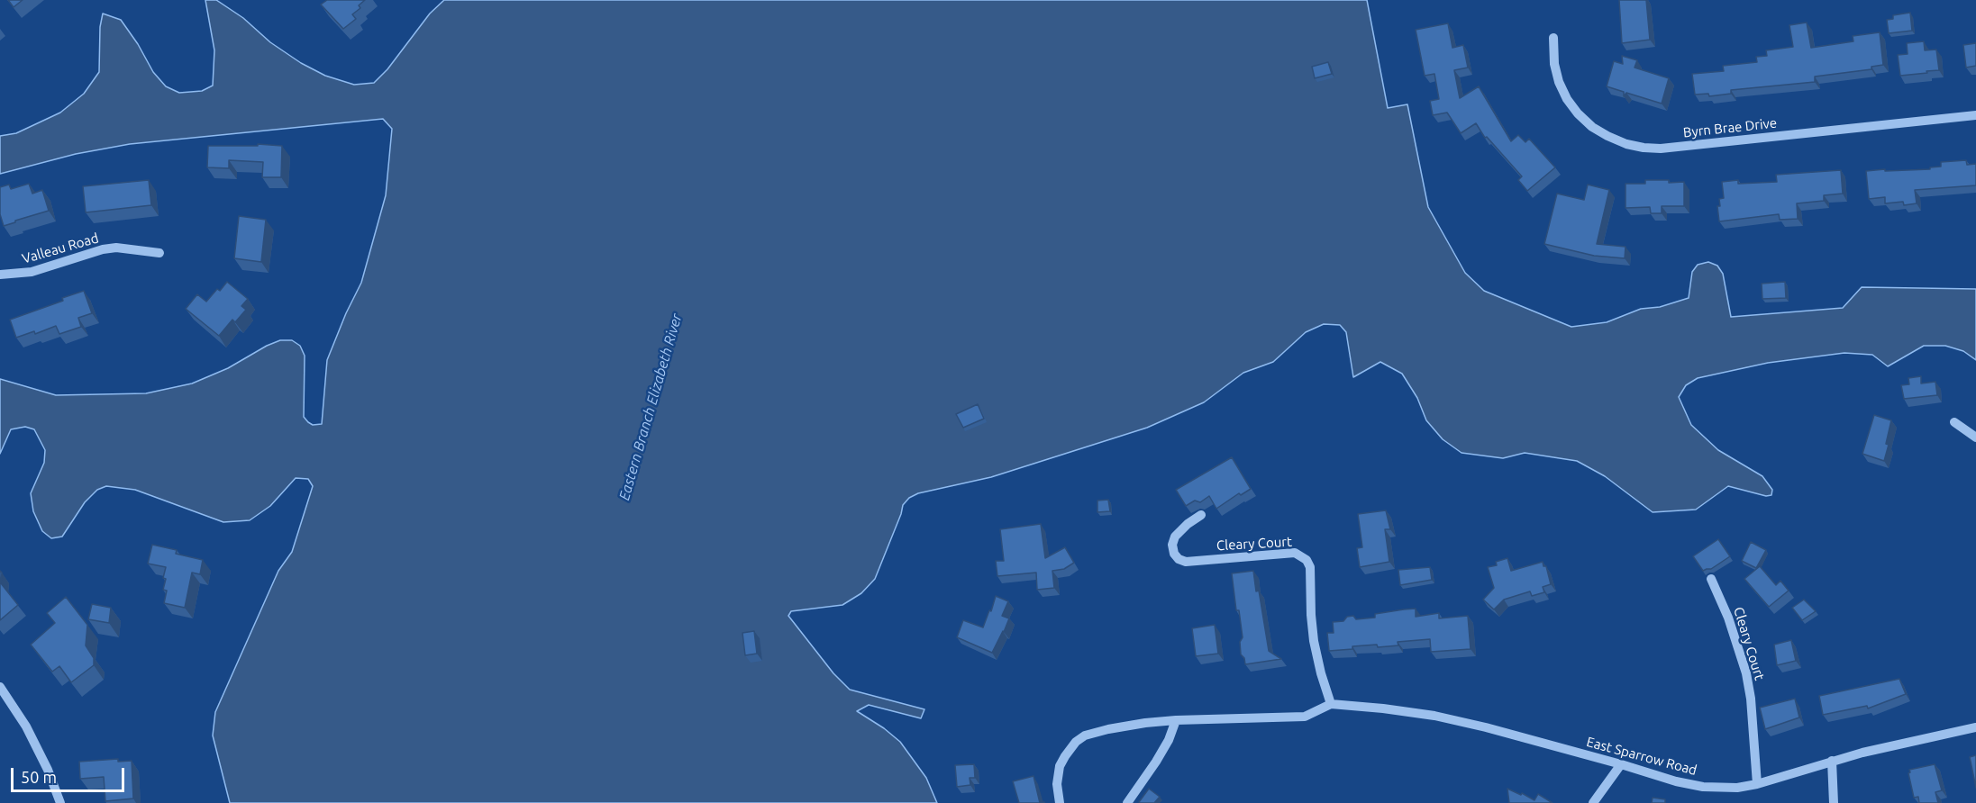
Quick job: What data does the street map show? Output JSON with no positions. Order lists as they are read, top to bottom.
{
  "streets": {
    "street": [
      "Byrn Brae Drive",
      "Valleau Road",
      "Cleary Court",
      "East Sparrow Road"
    ]
  },
  "crossings": [
    ["Cleary Court", "East Sparrow Road"]
  ],
  "water": ["Eastern Branch Elizabeth River"],
  "scale_bar": "50 m"
}
